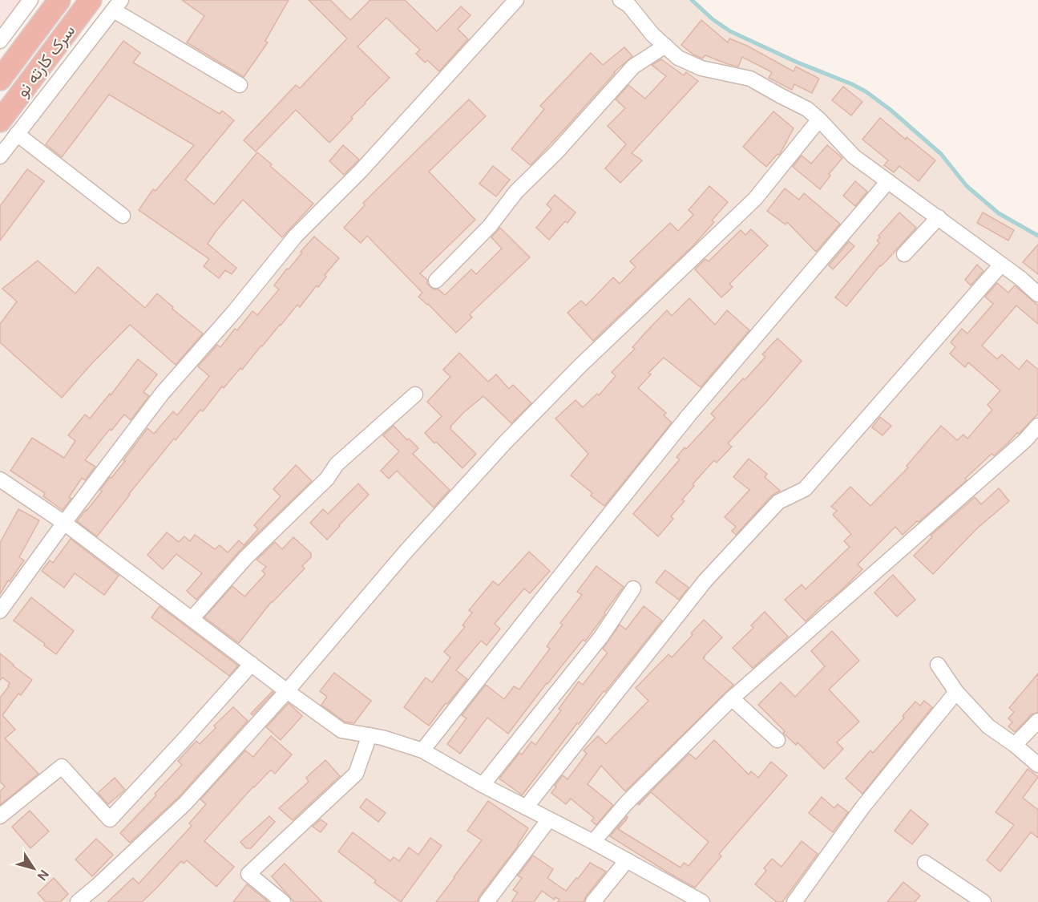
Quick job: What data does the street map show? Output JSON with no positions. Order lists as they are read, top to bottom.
{
  "streets": {
    "highway": ["سرک کارته نو"]
  },
  "north": "bottom right"
}
